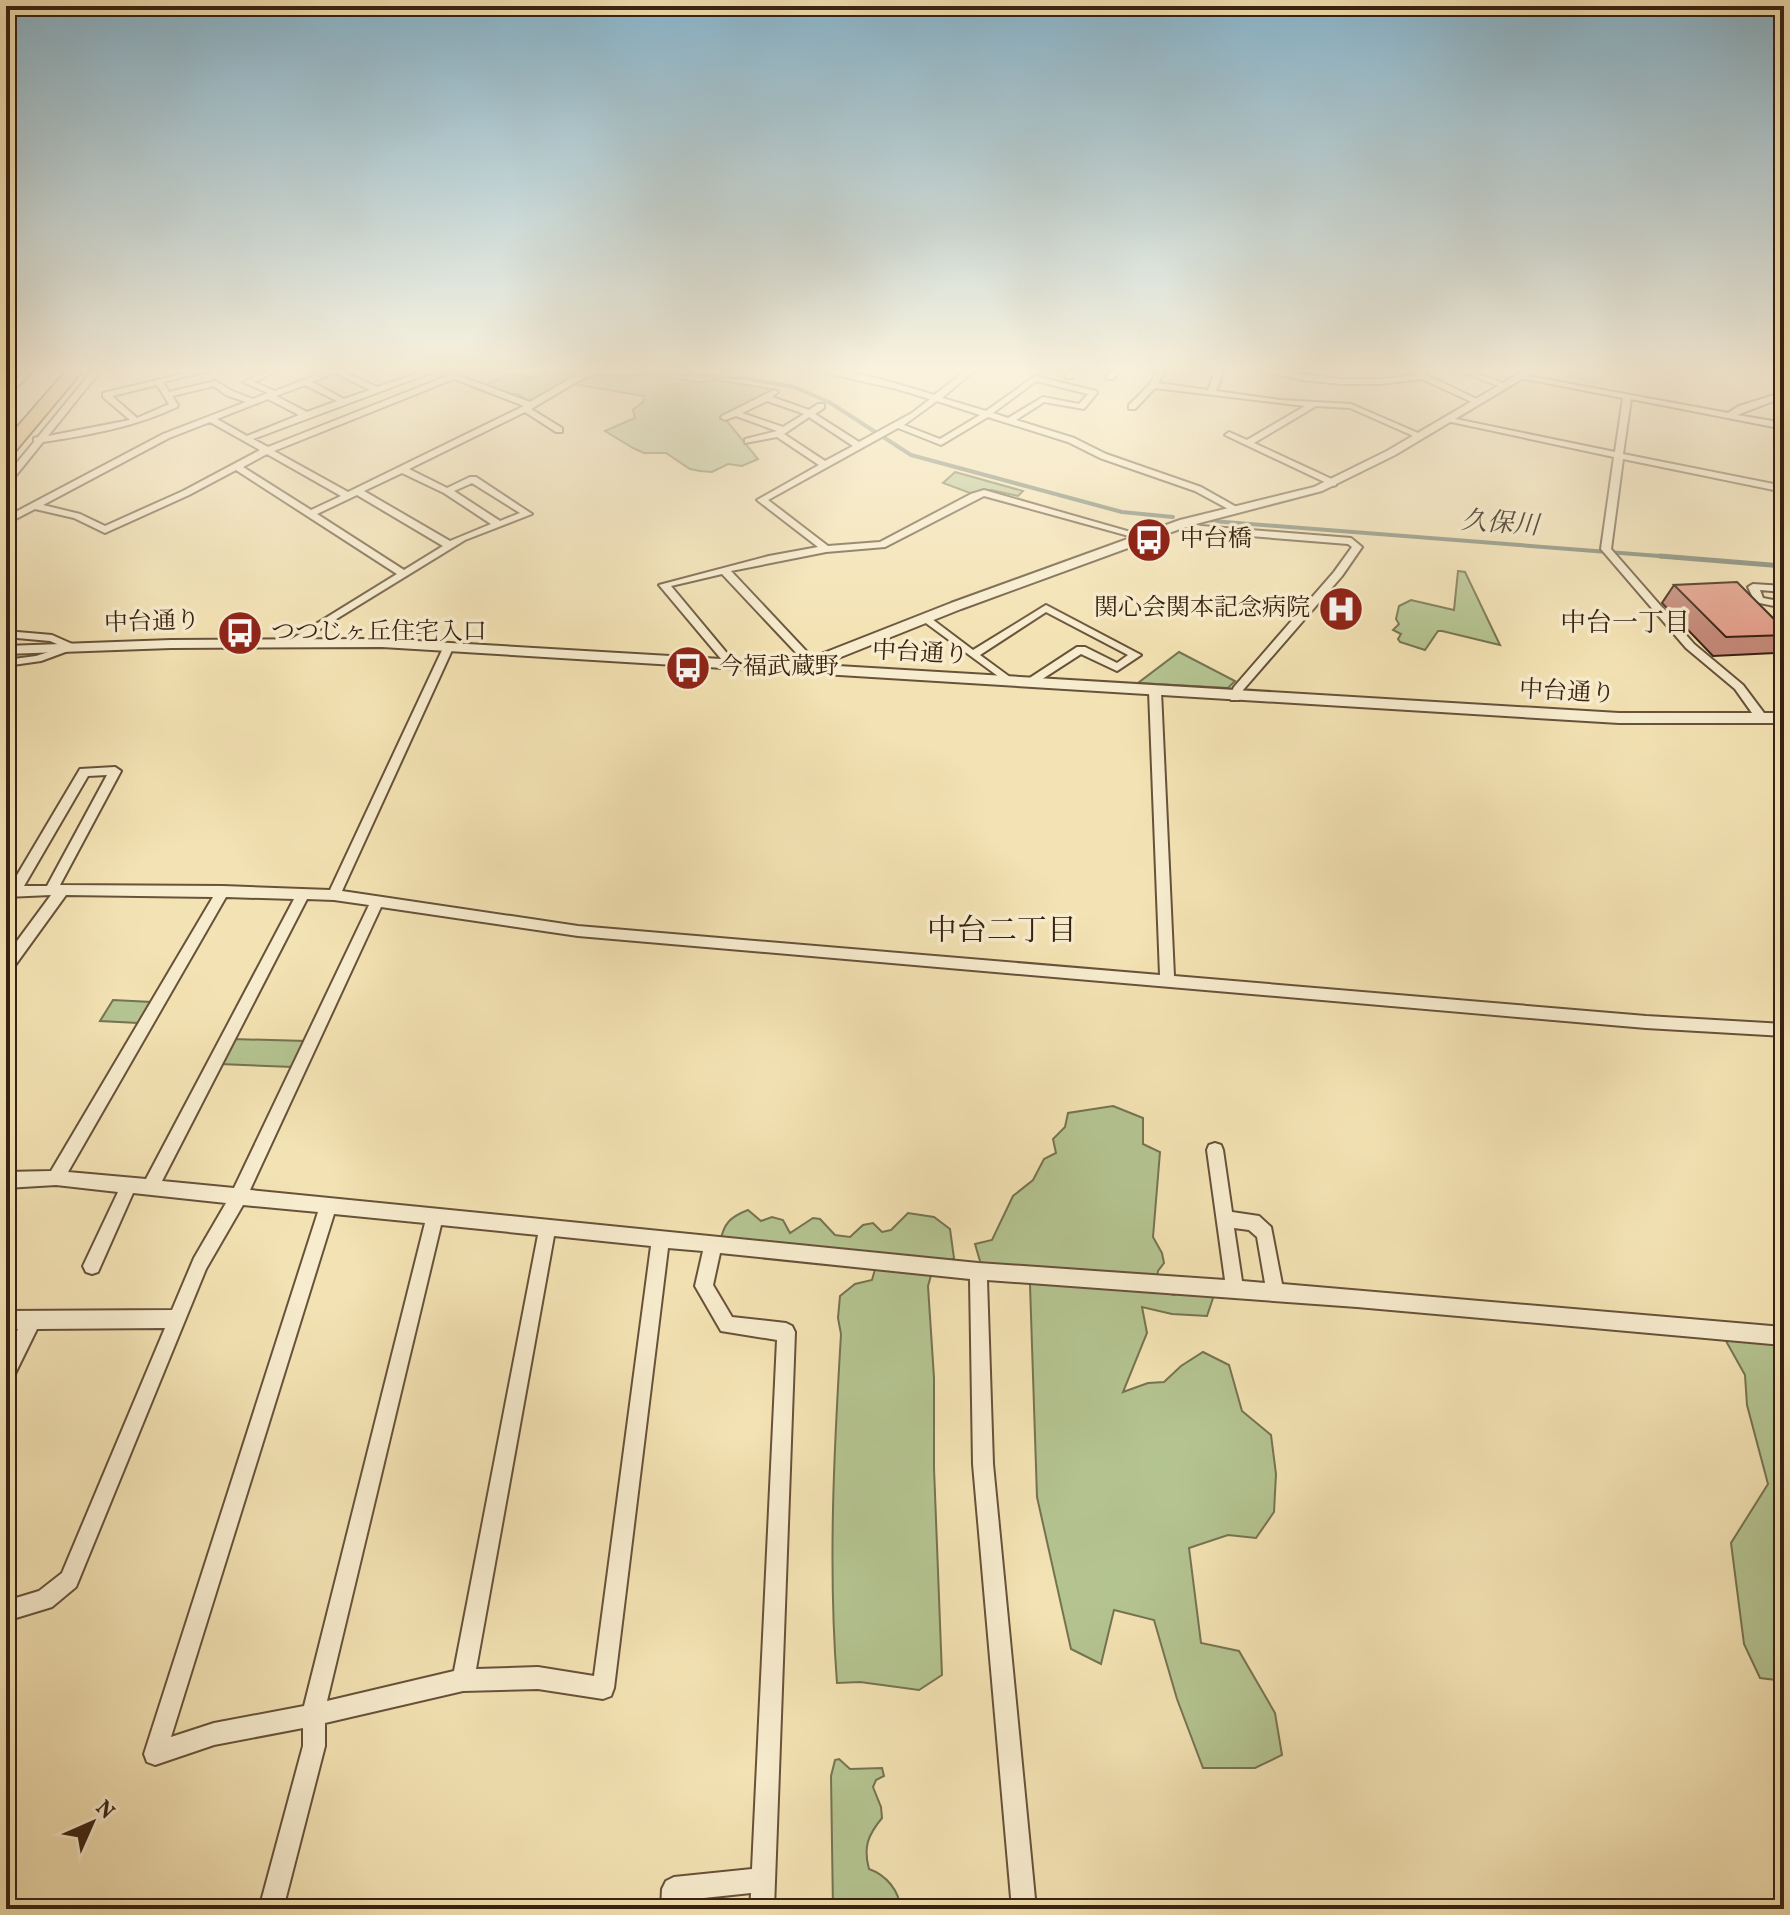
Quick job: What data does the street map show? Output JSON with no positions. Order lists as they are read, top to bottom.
{
  "streets": {
    "street": ["中台通り"]
  },
  "districts": ["中台一丁目", "中台二丁目"],
  "water": ["久保川"],
  "places": {
    "bus stop": ["中台橋", "つつじヶ丘住宅入口", "今福武蔵野"],
    "hospital": ["関心会関本記念病院"]
  },
  "north": "top right"
}
